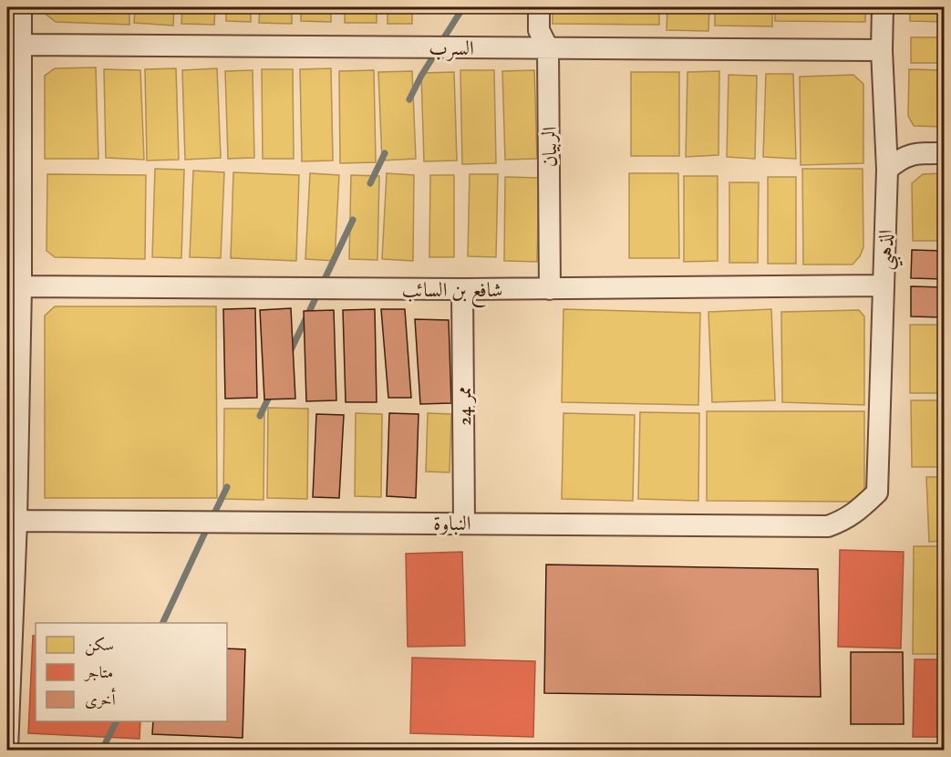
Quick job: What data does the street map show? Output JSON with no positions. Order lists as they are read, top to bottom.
{
  "streets": {
    "street": [
      "السرب",
      "الربيان",
      "الذهبي",
      "شافع بن السائب",
      "ممر 24",
      "النباوة"
    ]
  },
  "crossings": [
    ["السرب", "الربيان"],
    ["السرب", "الذهبي"],
    ["الربيان", "شافع بن السائب"],
    ["الذهبي", "شافع بن السائب"],
    ["الذهبي", "النباوة"],
    ["شافع بن السائب", "ممر 24"],
    ["ممر 24", "النباوة"]
  ],
  "legend": ["سكن", "متاجر", "أخرى"]
}
